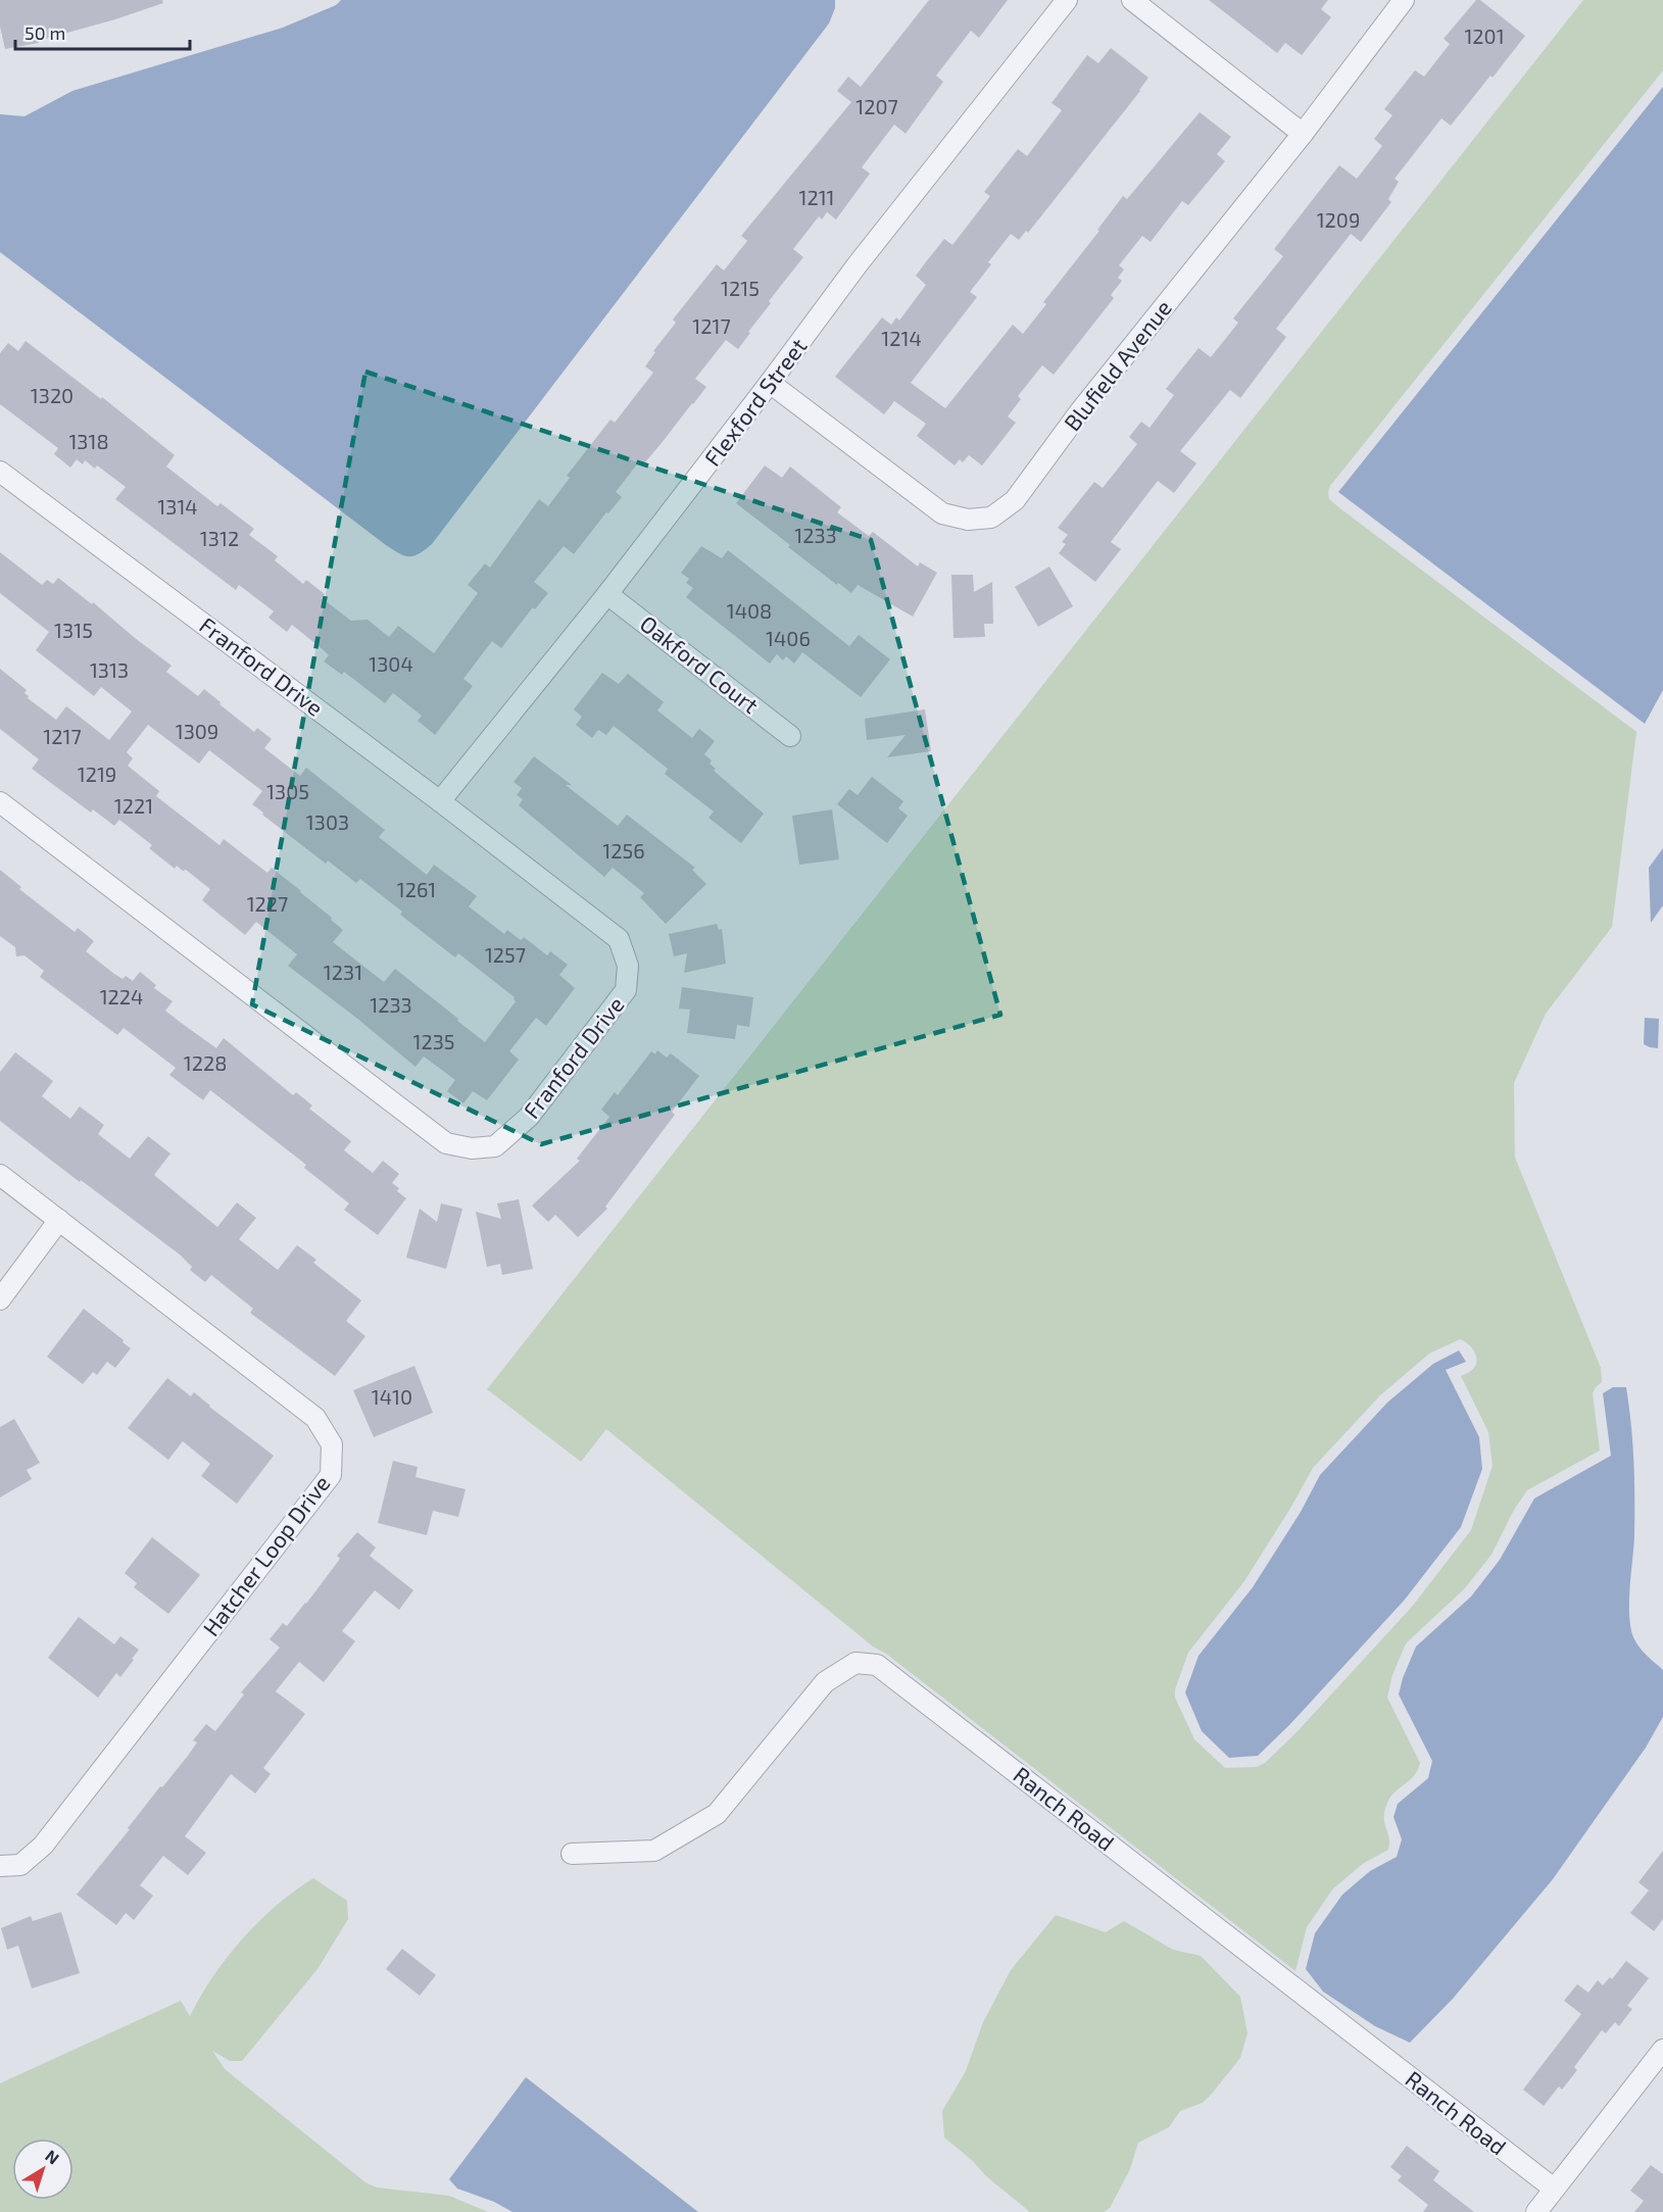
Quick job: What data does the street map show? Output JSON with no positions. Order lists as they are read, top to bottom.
{
  "streets": {
    "street": [
      "Blufield Avenue",
      "Flexford Street",
      "Oakford Court",
      "Franford Drive",
      "Hatcher Loop Drive",
      "Ranch Road"
    ]
  },
  "crossings": [
    ["Blufield Avenue", "Flexford Street"],
    ["Flexford Street", "Oakford Court"],
    ["Flexford Street", "Franford Drive"]
  ],
  "house_numbers": [
    "1201",
    "1207",
    "1211",
    "1209",
    "1215",
    "1217",
    "1214",
    "1320",
    "1318",
    "1314",
    "1233",
    "1312",
    "1408",
    "1315",
    "1406",
    "1304",
    "1313",
    "1309",
    "1217",
    "1219",
    "1305",
    "1221",
    "1303",
    "1256",
    "1261",
    "1227",
    "1257",
    "1231",
    "1224",
    "1233",
    "1235",
    "1228",
    "1410"
  ],
  "scale_bar": "50 m",
  "north": "top right"
}
